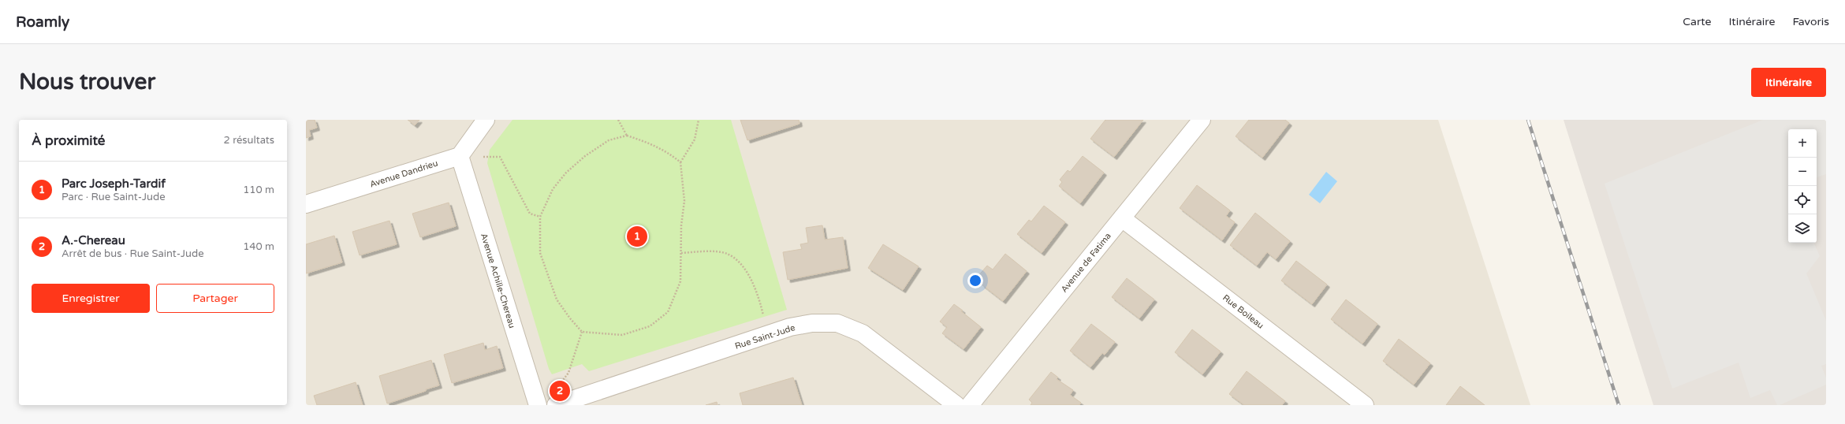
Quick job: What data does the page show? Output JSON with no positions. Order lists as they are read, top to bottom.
{
  "streets": {
    "street": [
      "Avenue Dandrieu",
      "Avenue de Fatima",
      "Avenue Achille-Chereau",
      "Rue Boileau",
      "Rue Saint-Jude"
    ]
  },
  "crossings": [
    ["Avenue Dandrieu", "Avenue Achille-Chereau"],
    ["Avenue de Fatima", "Rue Boileau"]
  ],
  "page": {
    "header": "Roamly",
    "nav": ["Carte", "Itinéraire", "Favoris"],
    "buttons": [
      "Itinéraire",
      ["Enregistrer", "Partager"]
    ],
    "title": "Nous trouver",
    "heading": ["À proximité", "2 résultats"],
    "map_buttons": ["+", "−"],
    "list": [
      {
        "mark": "1",
        "name": "Parc Joseph-Tardif",
        "note": "Parc · Rue Saint-Jude",
        "value": "110 m"
      },
      {
        "mark": "2",
        "name": "A.-Chereau",
        "note": "Arrêt de bus · Rue Saint-Jude",
        "value": "140 m"
      }
    ],
    "pins": ["1", "2"]
  }
}
